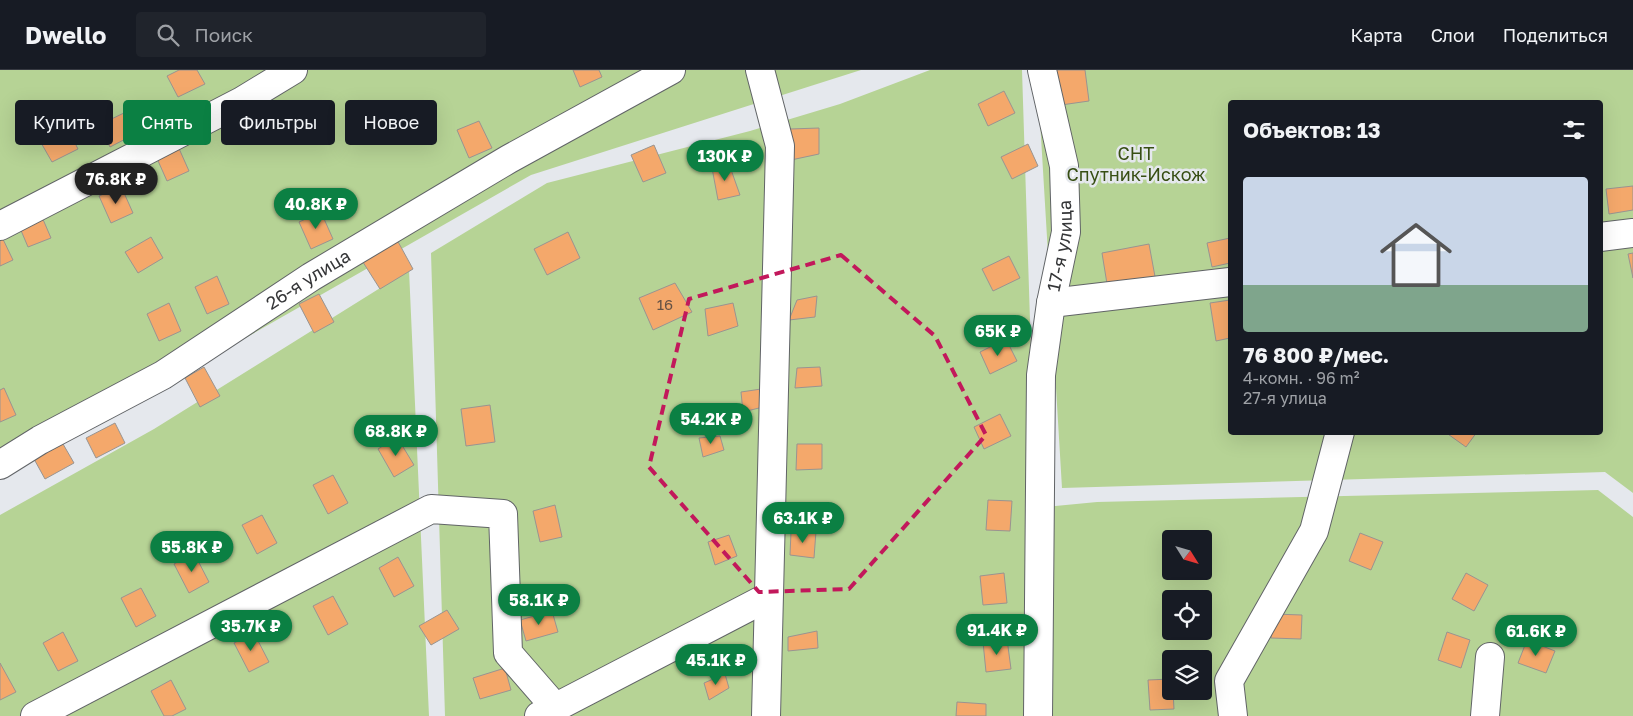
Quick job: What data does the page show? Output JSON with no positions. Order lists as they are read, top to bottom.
{
  "streets": {
    "street": ["17-я улица", "26-я улица"]
  },
  "parks": ["СНТ Спутник-Искож"],
  "house_numbers": ["16"],
  "north": "bottom right",
  "page": {
    "header": "Dwello",
    "search": "Поиск",
    "nav": ["Карта", "Слои", "Поделиться"],
    "chip": [
      "Купить",
      "Снять",
      "Фильтры",
      "Новое"
    ],
    "heading": "Объектов: 13",
    "price": [
      "130K ₽",
      "76.8K ₽",
      "40.8K ₽",
      "65K ₽",
      "54.2K ₽",
      "68.8K ₽",
      "63.1K ₽",
      "55.8K ₽",
      "58.1K ₽",
      "35.7K ₽",
      "91.4K ₽",
      "61.6K ₽",
      "45.1K ₽"
    ],
    "list": [
      {
        "name": "76 800 ₽/мес.",
        "note": "4-комн. · 96 m² · 27-я улица"
      }
    ]
  }
}
